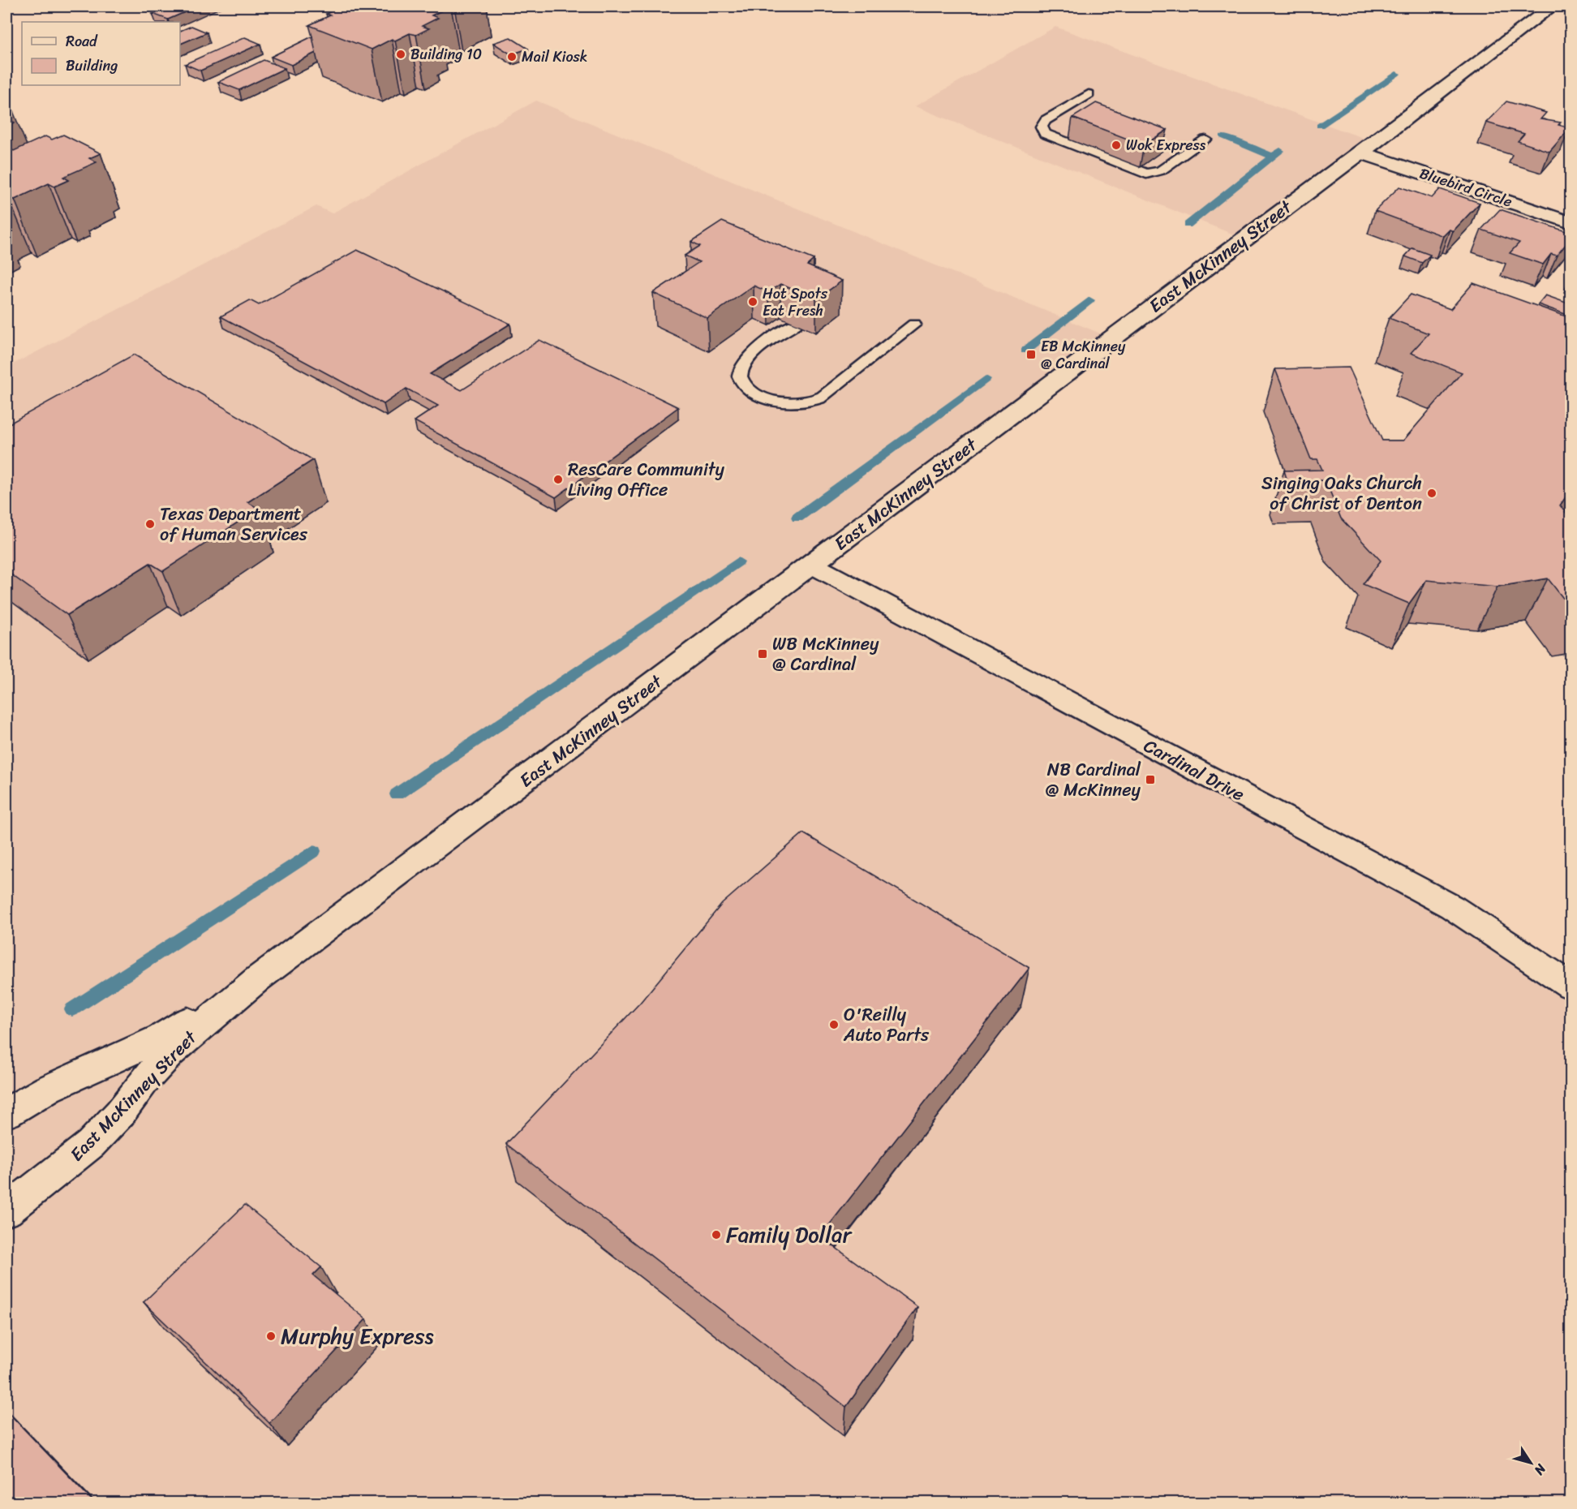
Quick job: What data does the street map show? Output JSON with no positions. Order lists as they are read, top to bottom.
{
  "streets": {
    "main road": ["Bluebird Circle", "East McKinney Street", "Cardinal Drive"]
  },
  "crossings": [
    ["Bluebird Circle", "East McKinney Street"],
    ["East McKinney Street", "Cardinal Drive"]
  ],
  "places": {
    "other": [
      "Building 10",
      "Mail Kiosk",
      "Wok Express",
      "Hot Spots Eat Fresh",
      "ResCare Community Living Office",
      "Singing Oaks Church of Christ of Denton",
      "Texas Department of Human Services",
      "O'Reilly Auto Parts",
      "Family Dollar",
      "Murphy Express"
    ],
    "transit": ["EB McKinney @ Cardinal", "WB McKinney @ Cardinal", "NB Cardinal @ McKinney"]
  },
  "legend": ["Road", "Building"],
  "north": "bottom right"
}
